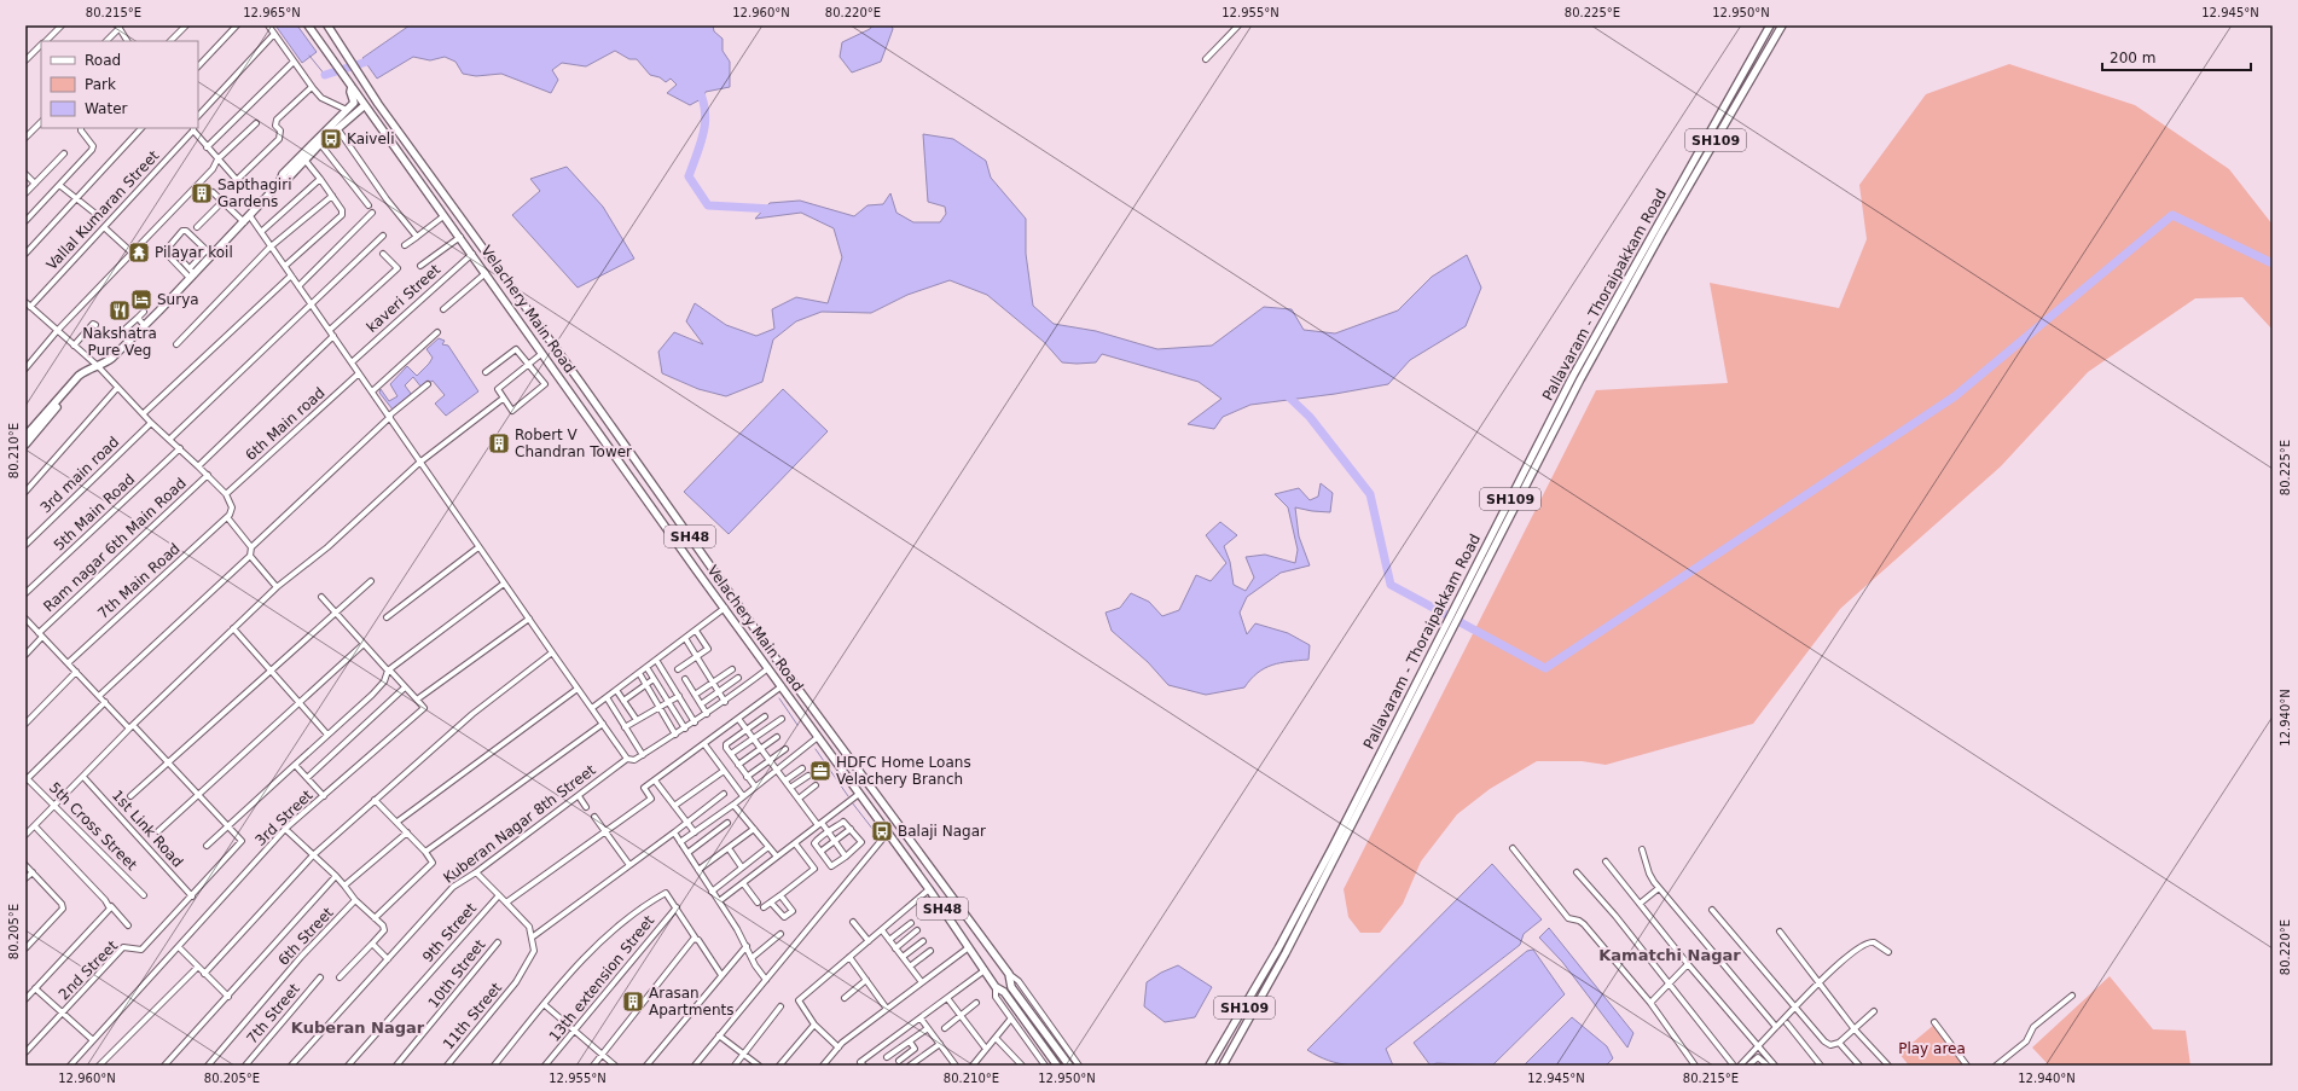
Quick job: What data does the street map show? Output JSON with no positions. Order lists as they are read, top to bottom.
{
  "streets": {
    "main road": [
      "SH109",
      "Pallavaram - Thoraipakkam Road",
      "Velachery Main Road",
      "SH48"
    ],
    "street": [
      "Vallal Kumaran Street",
      "kaveri Street",
      "6th Main road",
      "3rd main road",
      "5th Main Road",
      "Ram nagar 6th Main Road",
      "7th Main Road",
      "3rd Street",
      "Kuberan Nagar 8th Street",
      "5th Cross Street",
      "1st Link Road",
      "9th Street",
      "6th Street",
      "2nd Street",
      "10th Street",
      "13th extension Street",
      "7th Street",
      "11th Street"
    ]
  },
  "crossings": [
    ["kaveri Street", "Velachery Main Road"],
    ["Velachery Main Road", "SH48"],
    ["1st Link Road", "2nd Street"]
  ],
  "districts": ["Kamatchi Nagar", "Kuberan Nagar"],
  "parks": ["Play area"],
  "places": {
    "bus stop": ["Kaiveli", "Balaji Nagar"],
    "building": ["Sapthagiri Gardens", "Robert V Chandran Tower", "Arasan Apartments"],
    "temple": ["Pilayar koil"],
    "hotel": ["Surya"],
    "restaurant": ["Nakshatra Pure Veg"],
    "office": ["HDFC Home Loans Velachery Branch"]
  },
  "legend": ["Road", "Park", "Water"],
  "scale_bar": "200 m",
  "coordinates": [
    "80.215°E",
    "12.965°N",
    "12.960°N",
    "80.220°E",
    "12.955°N",
    "80.225°E",
    "12.950°N",
    "12.945°N",
    "80.210°E",
    "12.940°N",
    "80.205°E"
  ]
}
